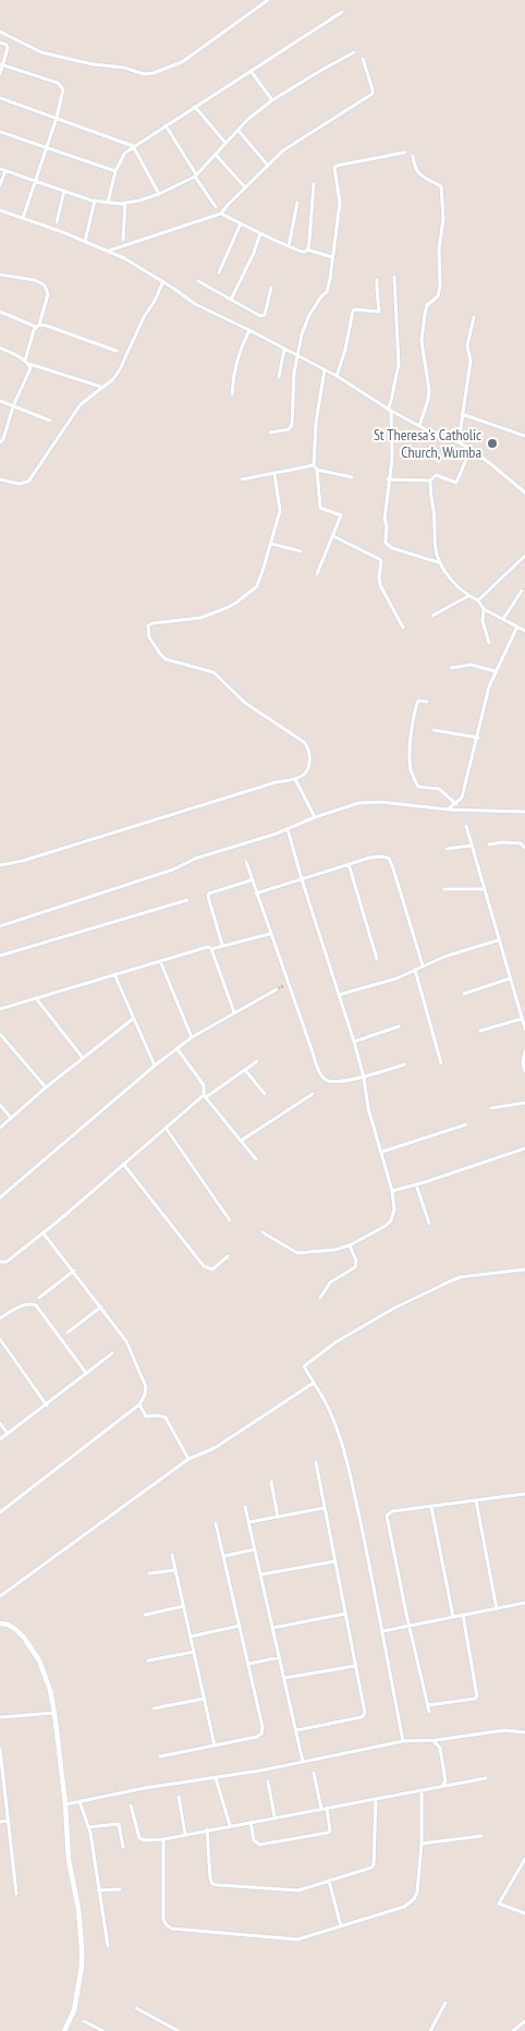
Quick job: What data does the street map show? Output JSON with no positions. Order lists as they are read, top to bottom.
{
  "places": ["St Theresa's Catholic Church, Wumba"]
}
